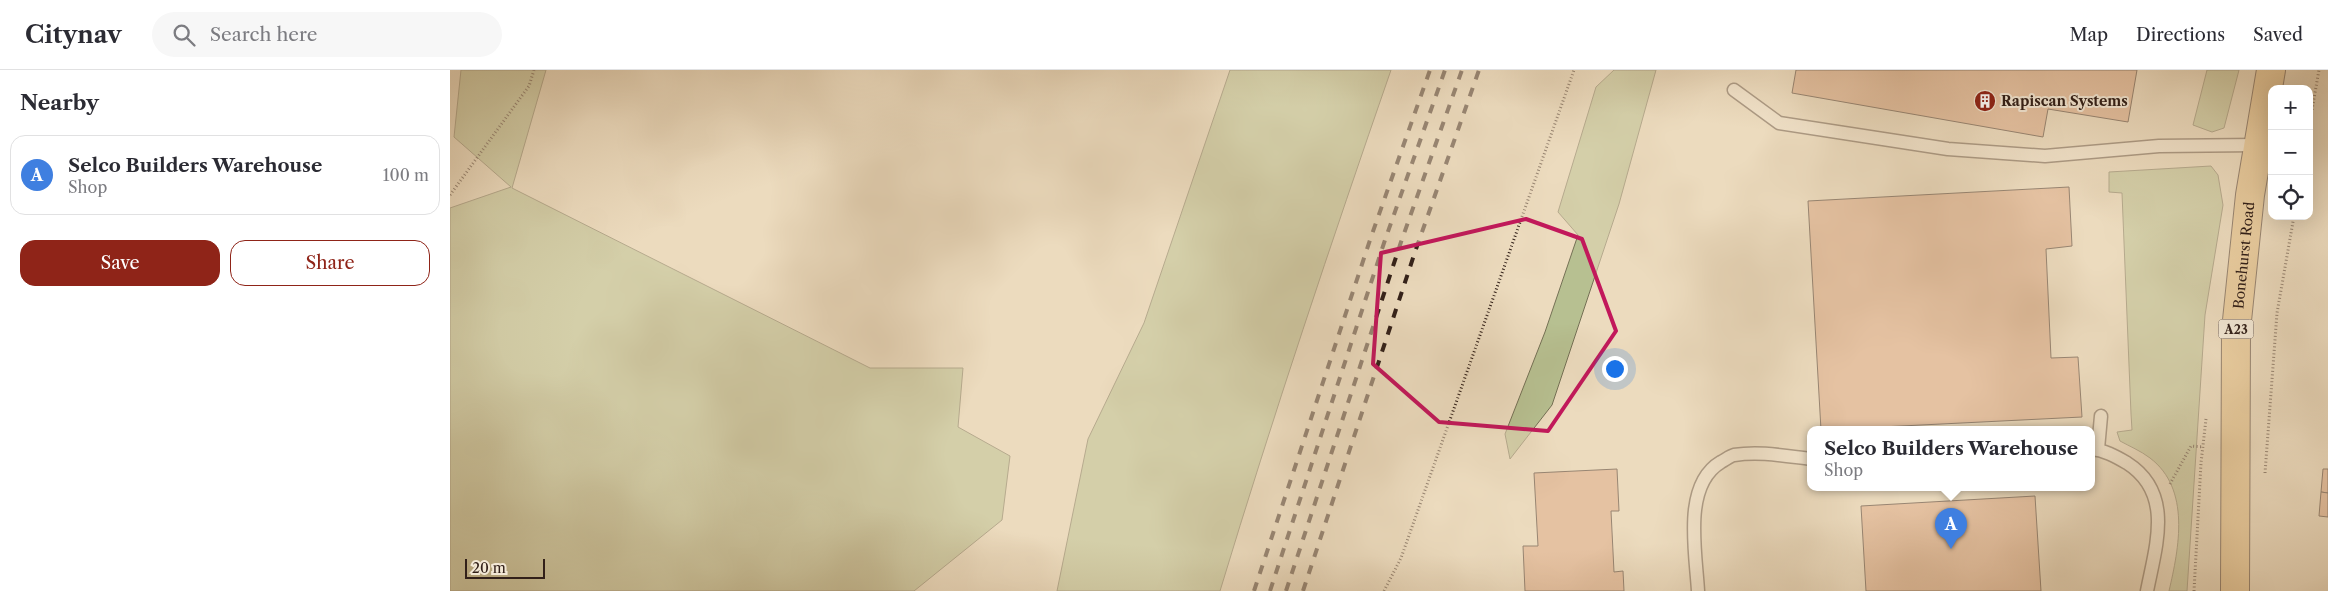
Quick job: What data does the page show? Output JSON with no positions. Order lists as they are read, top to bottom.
{
  "streets": {
    "main road": ["Bonehurst Road", "A23"]
  },
  "places": {
    "building": ["Rapiscan Systems"]
  },
  "scale_bar": "20 m",
  "page": {
    "header": "Citynav",
    "search": "Search here",
    "nav": ["Map", "Directions", "Saved"],
    "heading": "Nearby",
    "map_buttons": ["+", "−"],
    "list": [
      {
        "mark": "A",
        "name": "Selco Builders Warehouse",
        "note": "Shop",
        "value": "100 m"
      }
    ],
    "buttons": ["Save", "Share"],
    "popup": ["Selco Builders Warehouse", "Shop"],
    "pins": "A",
    "scale": "20 m"
  }
}
